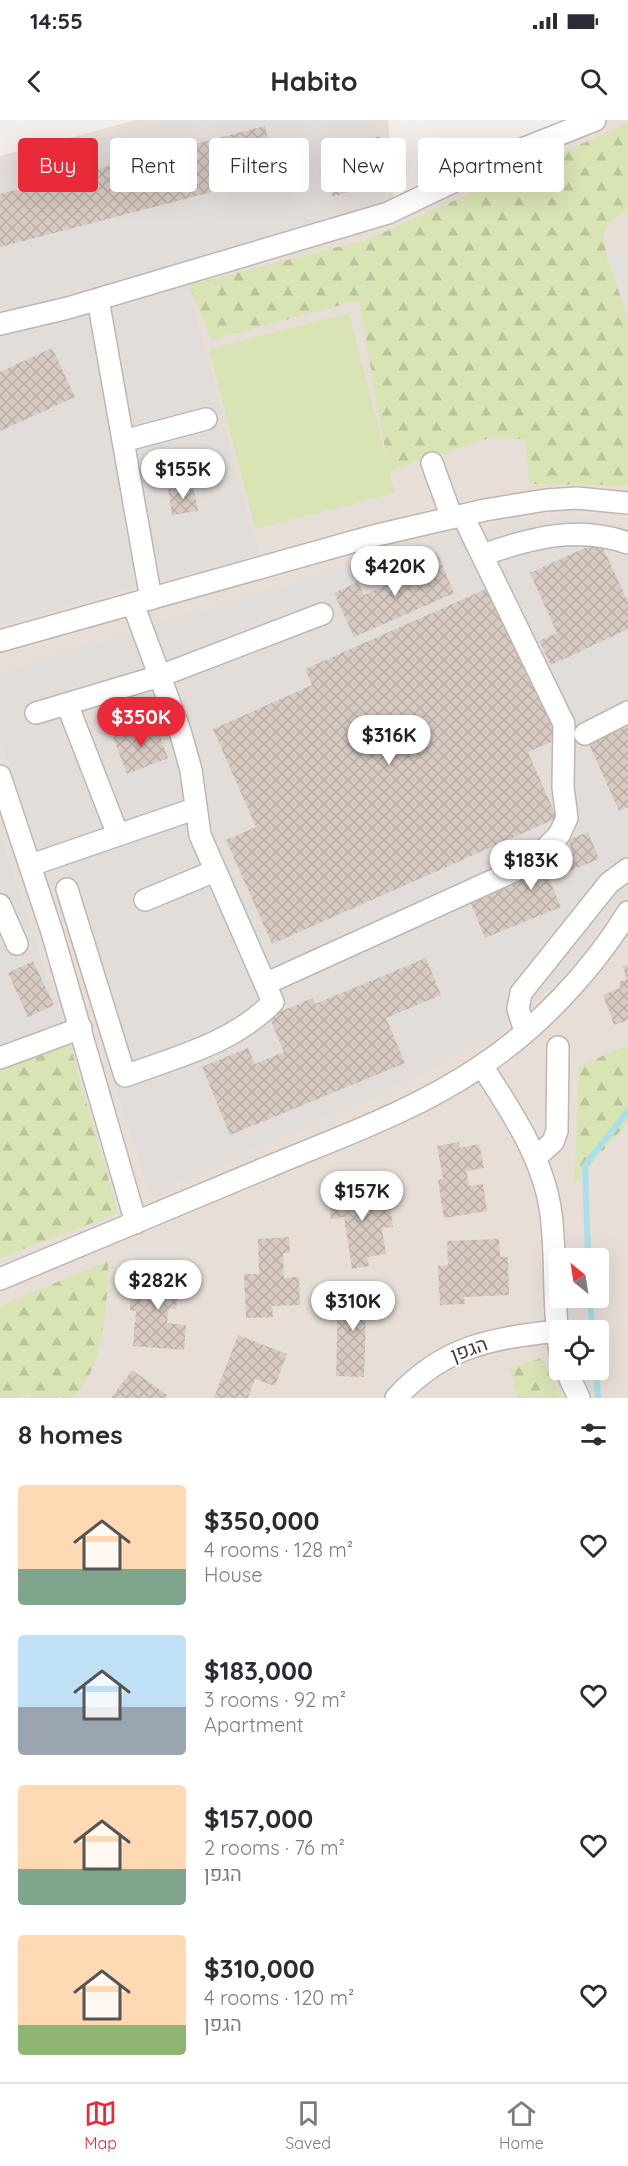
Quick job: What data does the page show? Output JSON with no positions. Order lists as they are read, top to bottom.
{
  "streets": {
    "street": ["הגפן"]
  },
  "north": "top left",
  "page": {
    "status": "14:55",
    "header": "Habito",
    "chip": [
      "Buy",
      "Rent",
      "Filters",
      "New",
      "Apartment"
    ],
    "price": [
      "$155K",
      "$420K",
      "$350K",
      "$316K",
      "$183K",
      "$157K",
      "$282K",
      "$310K"
    ],
    "heading": "8 homes",
    "list": [
      {
        "name": "$350,000",
        "note": "4 rooms · 128 m² · House"
      },
      {
        "name": "$183,000",
        "note": "3 rooms · 92 m² · Apartment"
      },
      {
        "name": "$157,000",
        "note": "2 rooms · 76 m² · הגפן"
      },
      {
        "name": "$310,000",
        "note": "4 rooms · 120 m² · הגפן"
      }
    ],
    "tabs": ["Map", "Saved", "Home"]
  }
}
